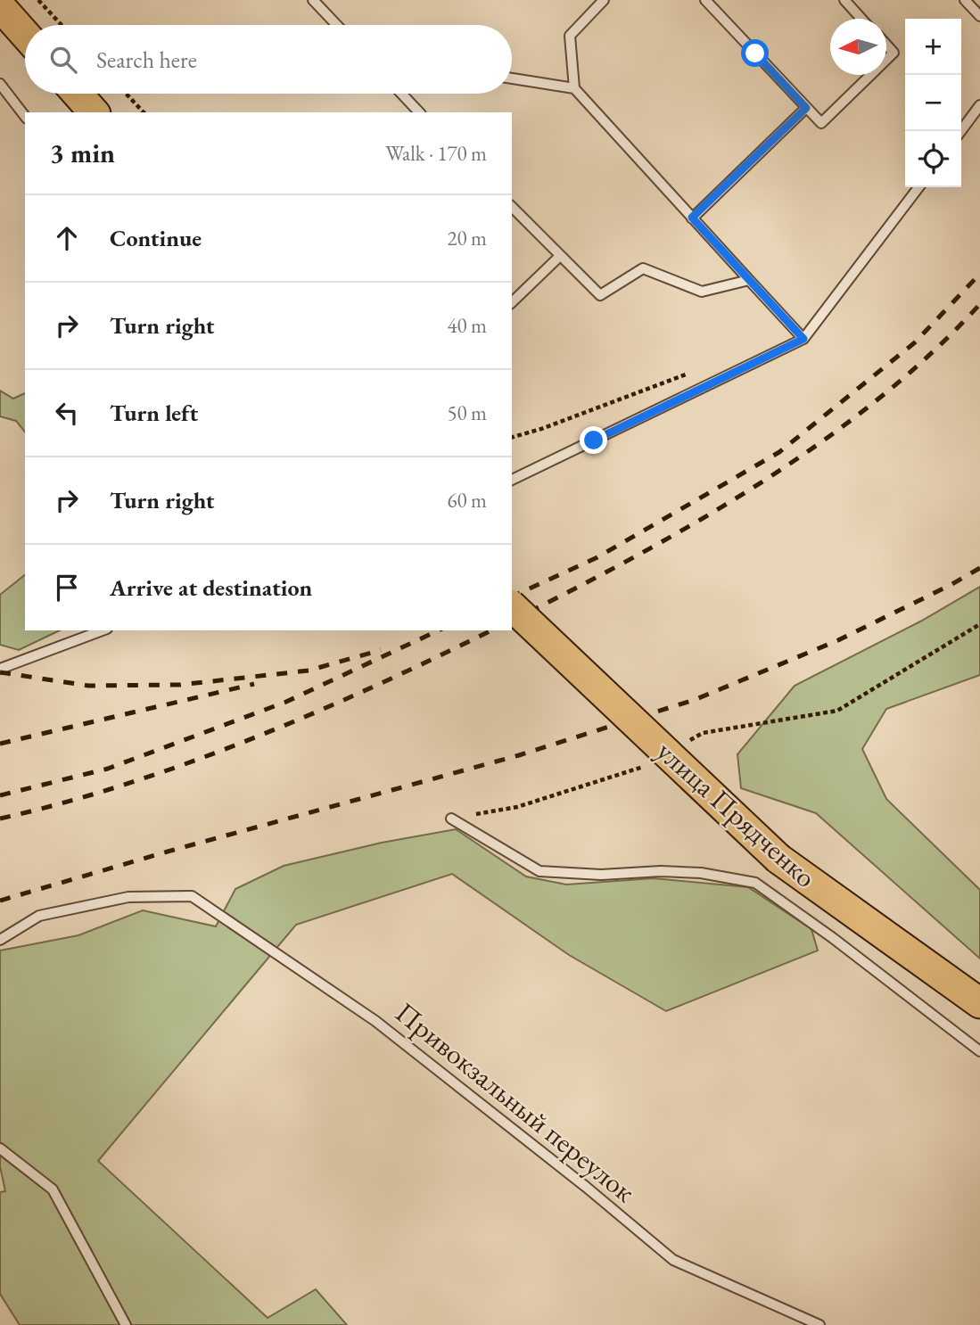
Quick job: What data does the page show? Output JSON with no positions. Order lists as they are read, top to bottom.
{
  "streets": {
    "main road": ["улица Прядченко"],
    "lane": ["Привокзальный переулок"]
  },
  "north": "left",
  "page": {
    "map_buttons": ["+", "−"],
    "search": "Search here",
    "heading": ["3 min", "Walk · 170 m"],
    "list": [
      ["Continue", "20 m"],
      ["Turn right", "40 m"],
      ["Turn left", "50 m"],
      ["Turn right", "60 m"],
      "Arrive at destination"
    ]
  }
}
